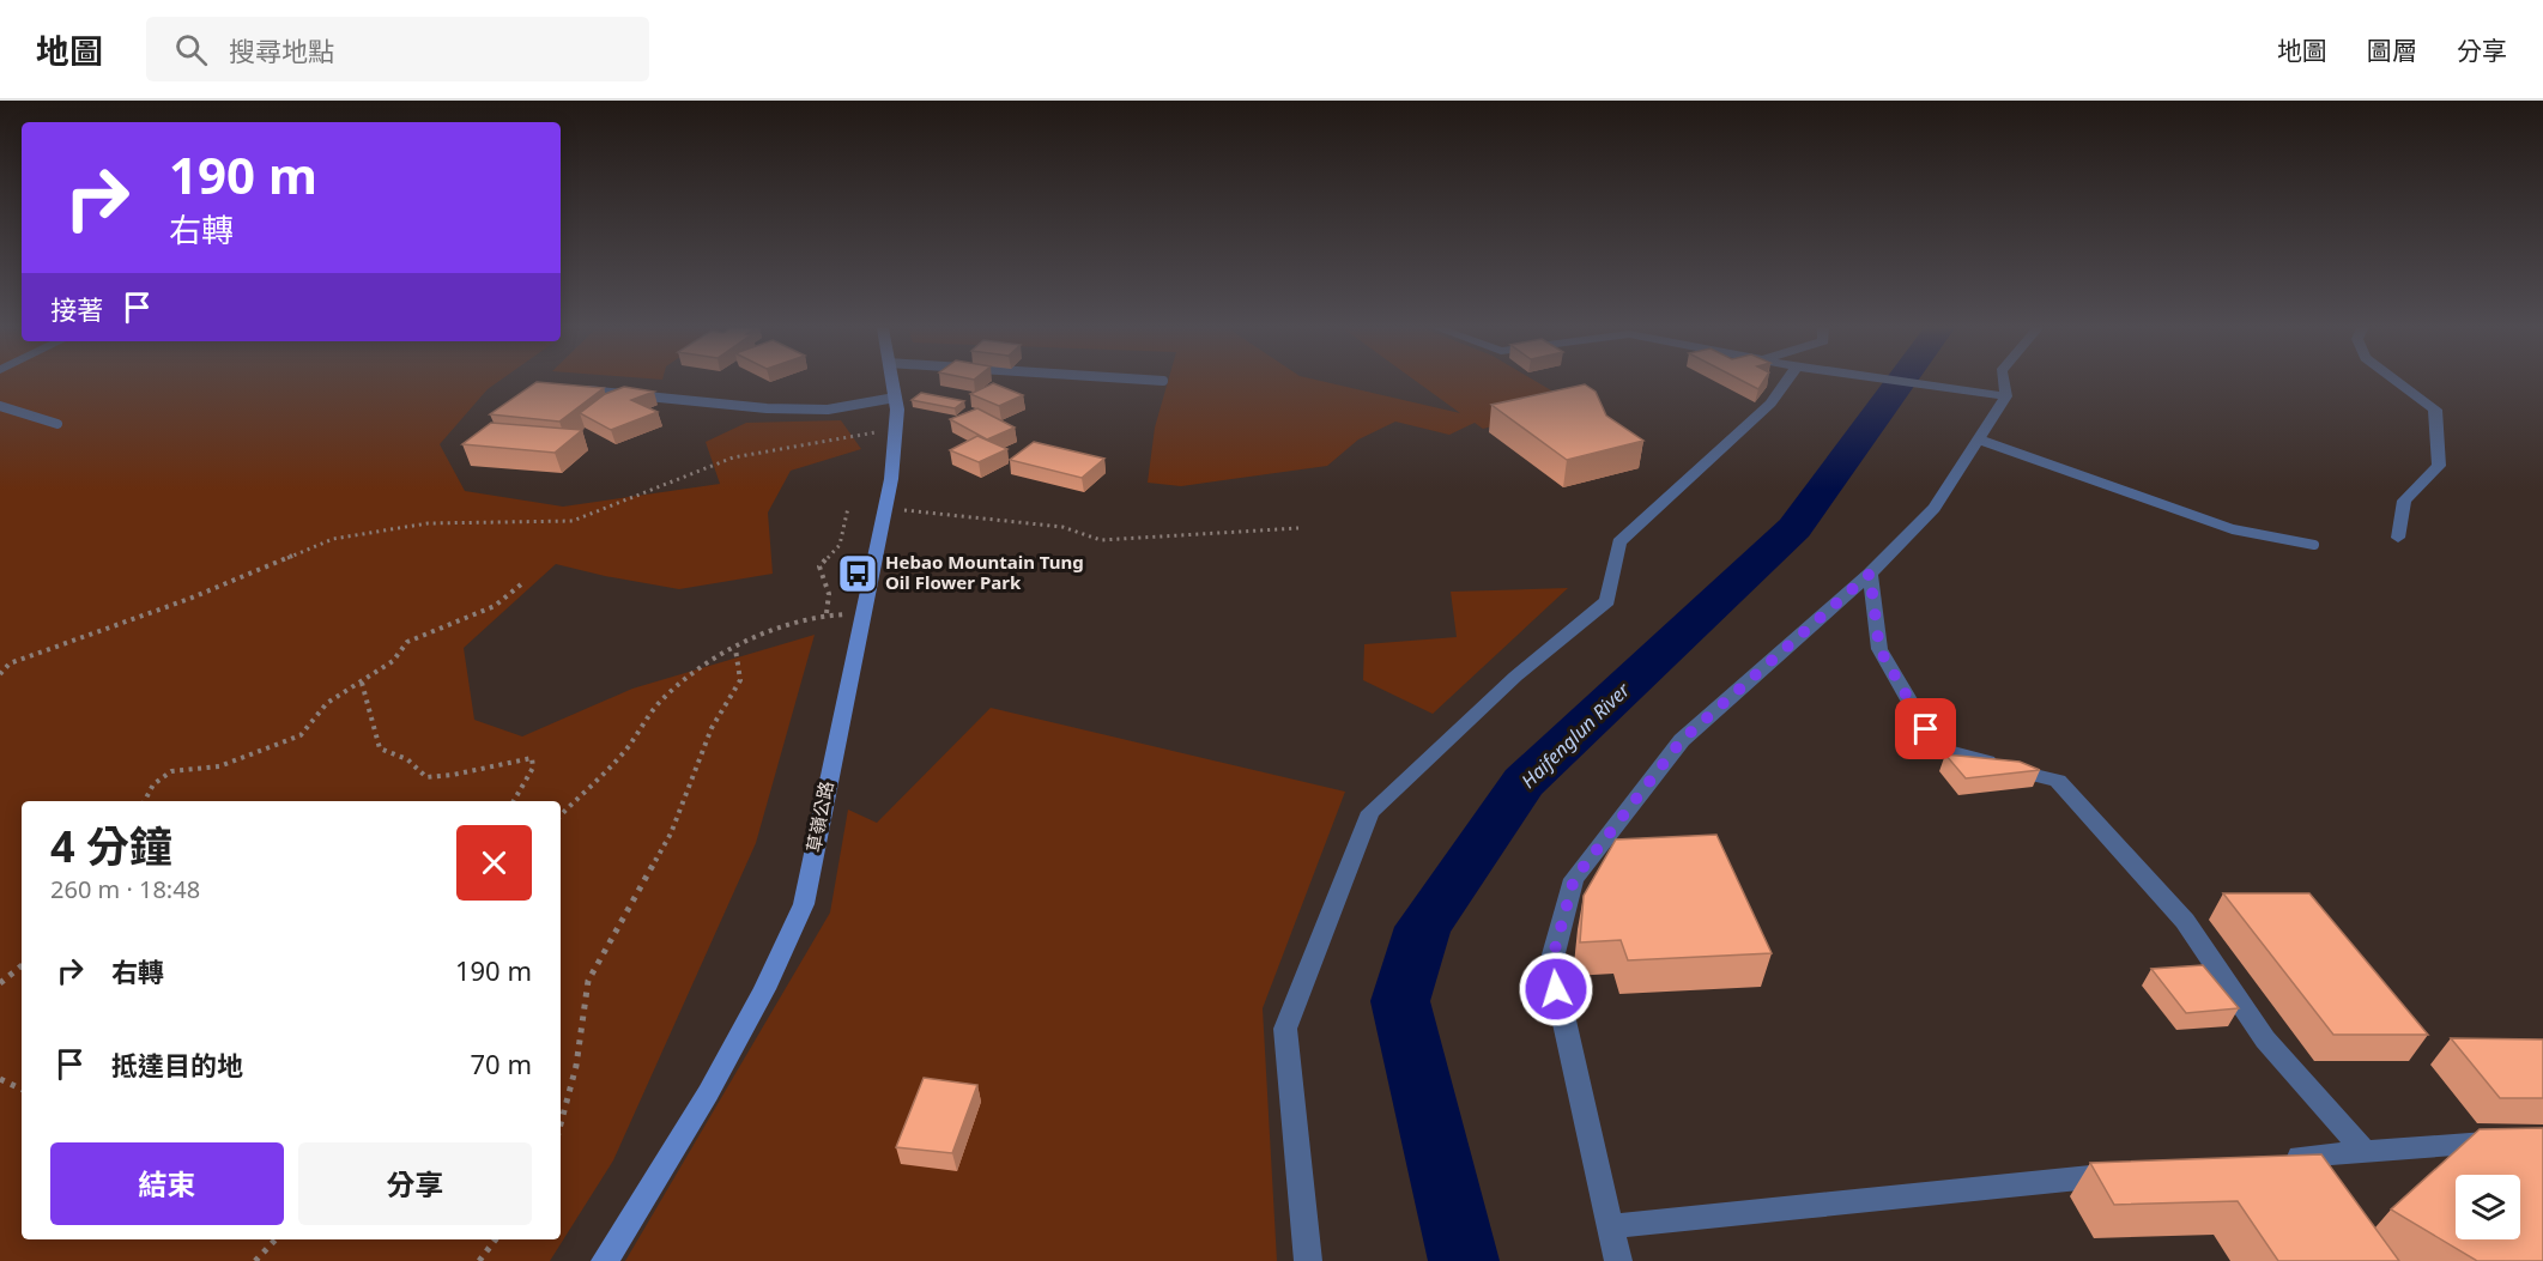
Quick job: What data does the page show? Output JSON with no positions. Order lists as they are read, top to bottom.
{
  "streets": {
    "main road": ["草嶺公路"]
  },
  "water": ["Haifenglun River"],
  "places": {
    "bus stop": ["Hebao Mountain Tung Oil Flower Park"]
  },
  "page": {
    "header": "地圖",
    "search": "搜尋地點",
    "nav": ["地圖", "圖層", "分享"],
    "turn": ["190 m", "右轉"],
    "then": "接著",
    "heading": ["4 分鐘", "260 m · 18:48"],
    "list": [
      {
        "name": "右轉",
        "value": "190 m"
      },
      {
        "name": "抵達目的地",
        "value": "70 m"
      }
    ],
    "buttons": ["結束", "分享"]
  }
}
